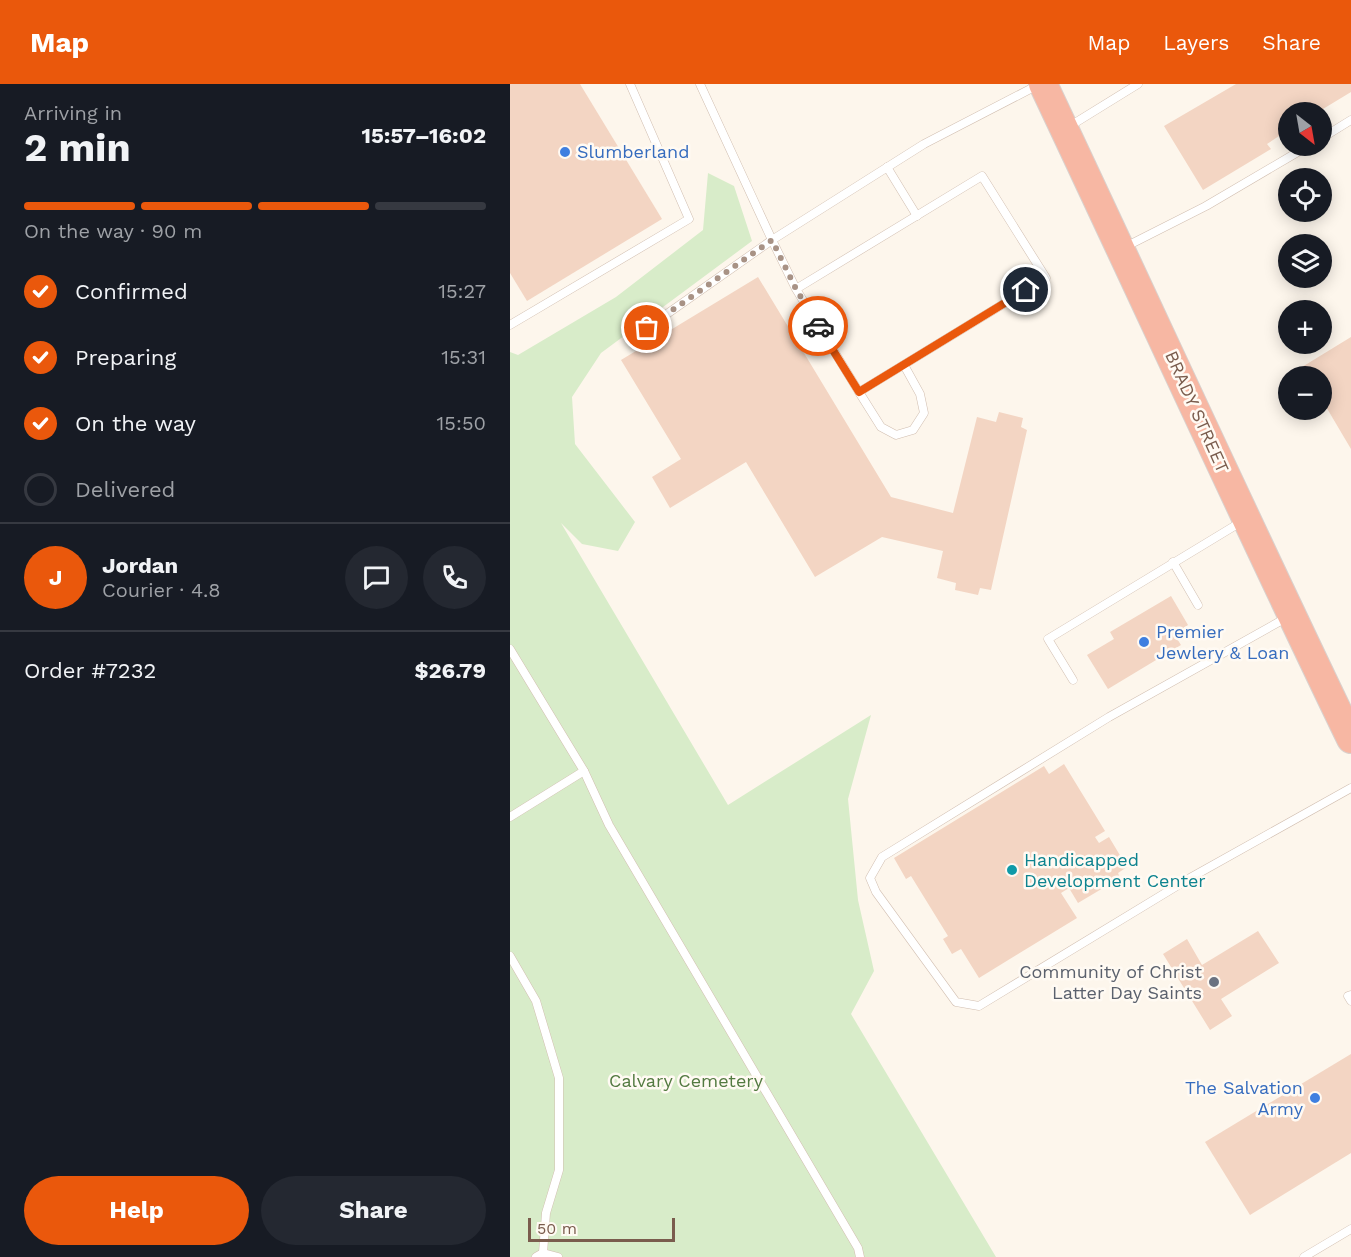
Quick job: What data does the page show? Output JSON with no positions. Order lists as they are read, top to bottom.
{
  "streets": {
    "highway": ["BRADY STREET"]
  },
  "parks": ["Calvary Cemetery"],
  "places": [
    "Slumberland",
    "Premier Jewlery & Loan",
    "Handicapped Development Center",
    "Community of Christ Latter Day Saints",
    "The Salvation Army"
  ],
  "scale_bar": "50 m",
  "north": "bottom right",
  "page": {
    "header": "Map",
    "nav": ["Map", "Layers", "Share"],
    "heading": ["2 min", "Arriving in", "15:57–16:02"],
    "panel": [
      "Jordan",
      "Courier · 4.8",
      "Order #7232",
      "$26.79"
    ],
    "map_buttons": ["+", "−"],
    "bar": "On the way · 90 m",
    "list": [
      ["Confirmed", "15:27"],
      ["Preparing", "15:31"],
      ["On the way", "15:50"],
      "Delivered"
    ],
    "round": "J",
    "buttons": ["Help", "Share"],
    "scale": "50 m"
  }
}
